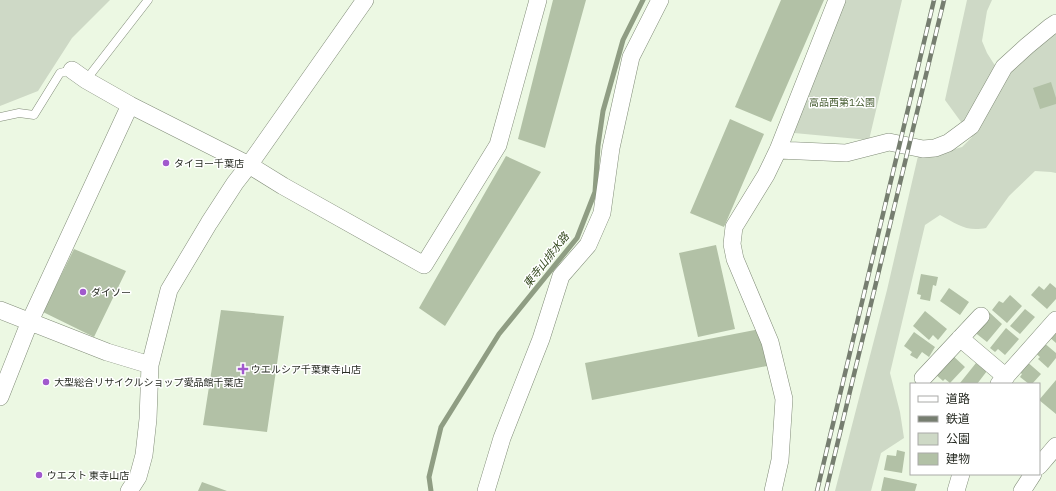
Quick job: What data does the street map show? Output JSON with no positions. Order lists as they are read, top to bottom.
{
  "water": ["東寺山排水路"],
  "parks": ["高品西第1公園"],
  "places": {
    "other": [
      "タイヨー千葉店",
      "ダイソー",
      "大型総合リサイクルショップ愛品館千葉店",
      "ウエスト 東寺山店"
    ],
    "health": ["ウエルシア千葉東寺山店"]
  },
  "legend": [
    "道路",
    "鉄道",
    "公園",
    "建物"
  ]
}
